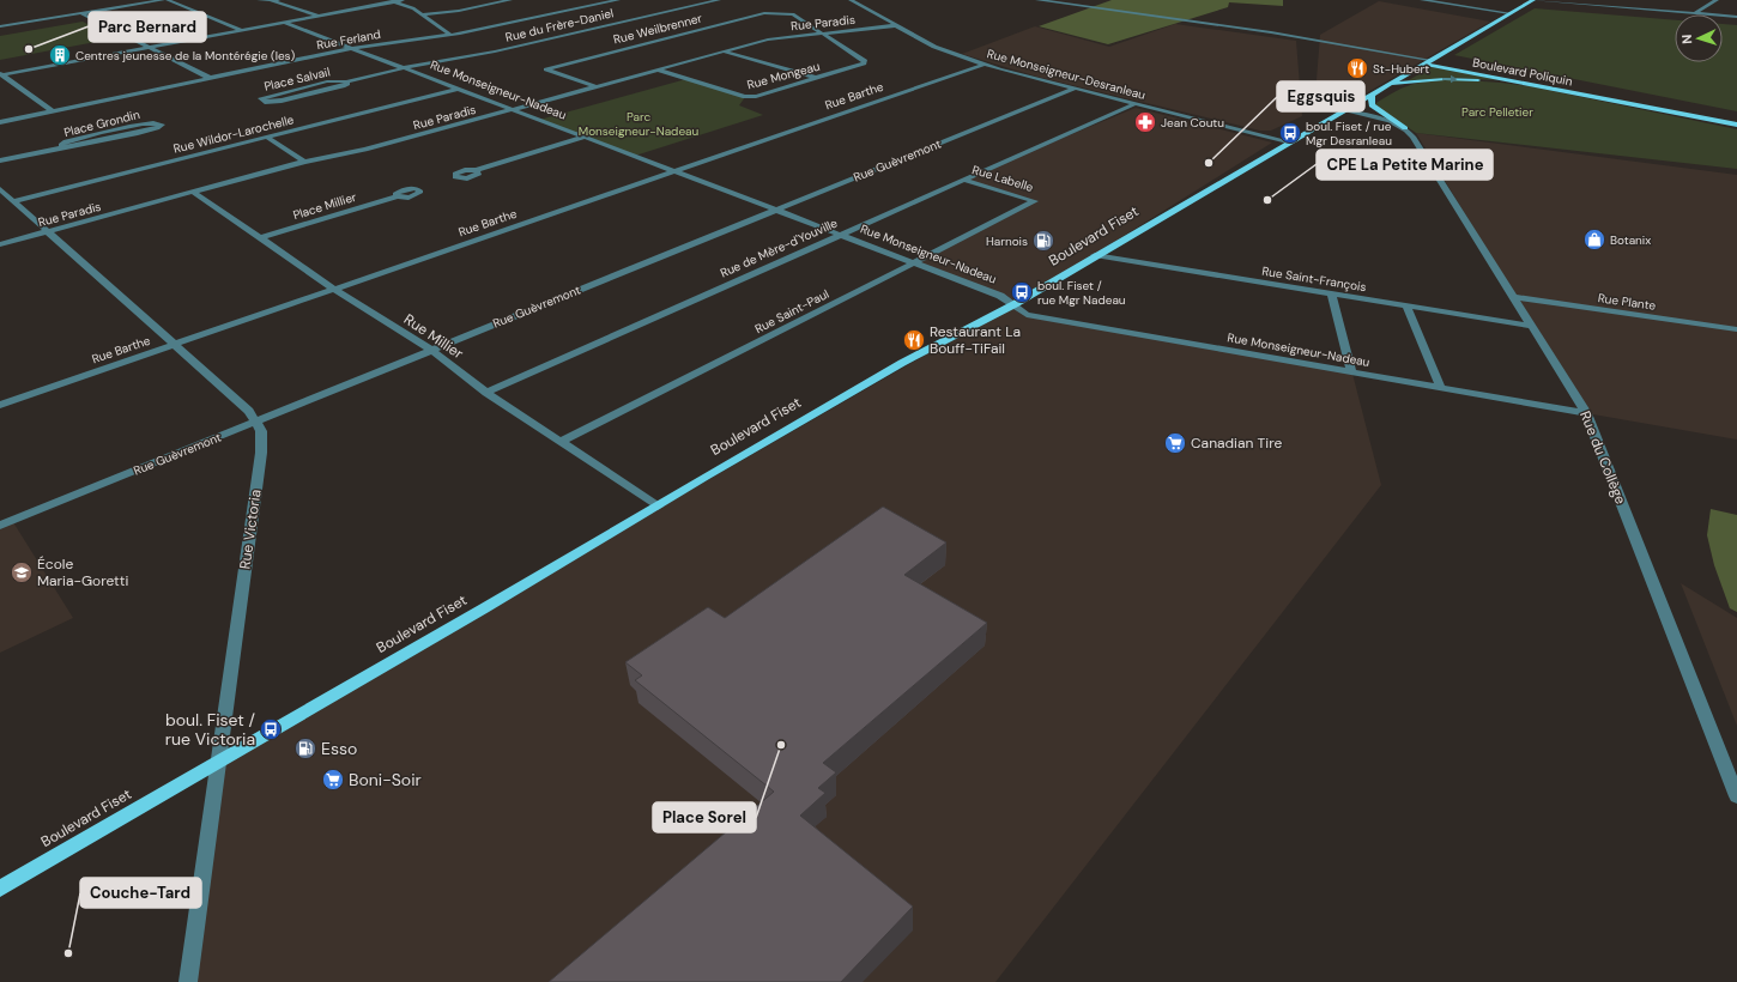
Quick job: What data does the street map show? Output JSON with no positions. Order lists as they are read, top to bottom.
{
  "streets": {
    "main road": ["Boulevard Poliquin", "Boulevard Fiset"],
    "street": [
      "Rue Paradis",
      "Rue du Frère-Daniel",
      "Rue Weilbrenner",
      "Rue Ferland",
      "Rue Monseigneur-Desranleau",
      "Rue Mongeau",
      "Place Salvail",
      "Rue Monseigneur-Nadeau",
      "Rue Barthe",
      "Place Grondin",
      "Rue Wildor-Larochelle",
      "Rue Guèvremont",
      "Rue Labelle",
      "Place Millier",
      "Rue de Mère-d'Youville",
      "Rue Saint-François",
      "Rue Plante",
      "Rue Saint-Paul",
      "Rue Millier",
      "Rue du Collège",
      "Rue Victoria"
    ]
  },
  "crossings": [
    ["Rue Paradis", "Rue Weilbrenner"],
    ["Rue Paradis", "Rue Monseigneur-Desranleau"],
    ["Rue Paradis", "Rue Mongeau"],
    ["Rue Paradis", "Rue Monseigneur-Nadeau"],
    ["Rue Paradis", "Rue Millier"],
    ["Rue du Frère-Daniel", "Place Salvail"],
    ["Rue du Frère-Daniel", "Rue Monseigneur-Nadeau"],
    ["Rue Weilbrenner", "Rue Mongeau"],
    ["Rue Ferland", "Rue Monseigneur-Nadeau"],
    ["Boulevard Poliquin", "Boulevard Fiset"],
    ["Rue Monseigneur-Desranleau", "Rue Barthe"],
    ["Rue Monseigneur-Desranleau", "Rue Guèvremont"],
    ["Rue Monseigneur-Desranleau", "Boulevard Fiset"],
    ["Rue Monseigneur-Desranleau", "Rue de Mère-d'Youville"],
    ["Place Salvail", "Rue Monseigneur-Nadeau"],
    ["Rue Monseigneur-Nadeau", "Rue Barthe"],
    ["Rue Monseigneur-Nadeau", "Rue Wildor-Larochelle"],
    ["Rue Monseigneur-Nadeau", "Rue Guèvremont"],
    ["Rue Monseigneur-Nadeau", "Boulevard Fiset"],
    ["Rue Monseigneur-Nadeau", "Rue de Mère-d'Youville"],
    ["Rue Monseigneur-Nadeau", "Rue Saint-Paul"],
    ["Rue Monseigneur-Nadeau", "Rue du Collège"],
    ["Rue Barthe", "Rue Millier"],
    ["Rue Guèvremont", "Rue Millier"],
    ["Rue Guèvremont", "Rue Victoria"],
    ["Rue Labelle", "Rue de Mère-d'Youville"],
    ["Rue Labelle", "Rue Saint-Paul"],
    ["Place Millier", "Rue Millier"],
    ["Boulevard Fiset", "Rue Saint-François"],
    ["Boulevard Fiset", "Rue Millier"],
    ["Boulevard Fiset", "Rue Victoria"],
    ["Rue de Mère-d'Youville", "Rue Millier"],
    ["Rue Saint-François", "Rue du Collège"],
    ["Rue Plante", "Rue du Collège"],
    ["Rue Saint-Paul", "Rue Millier"]
  ],
  "parks": ["Parc Pelletier", "Parc Monseigneur-Nadeau"],
  "places": {
    "other": [
      "Parc Bernard",
      "Eggsquis",
      "CPE La Petite Marine",
      "Place Sorel",
      "Couche-Tard"
    ],
    "building": ["Centres jeunesse de la Montérégie (les)"],
    "restaurant": ["St-Hubert", "Restaurant La Bouff-TiFail"],
    "pharmacy": ["Jean Coutu"],
    "bus stop": ["boul. Fiset / rue Mgr Desranleau", "boul. Fiset / rue Mgr Nadeau", "boul. Fiset / rue Victoria"],
    "shop": ["Botanix"],
    "fuel station": ["Harnois", "Esso"],
    "supermarket": ["Canadian Tire", "Boni-Soir"],
    "school or university": ["École Maria-Goretti"]
  },
  "north": "left"
}
